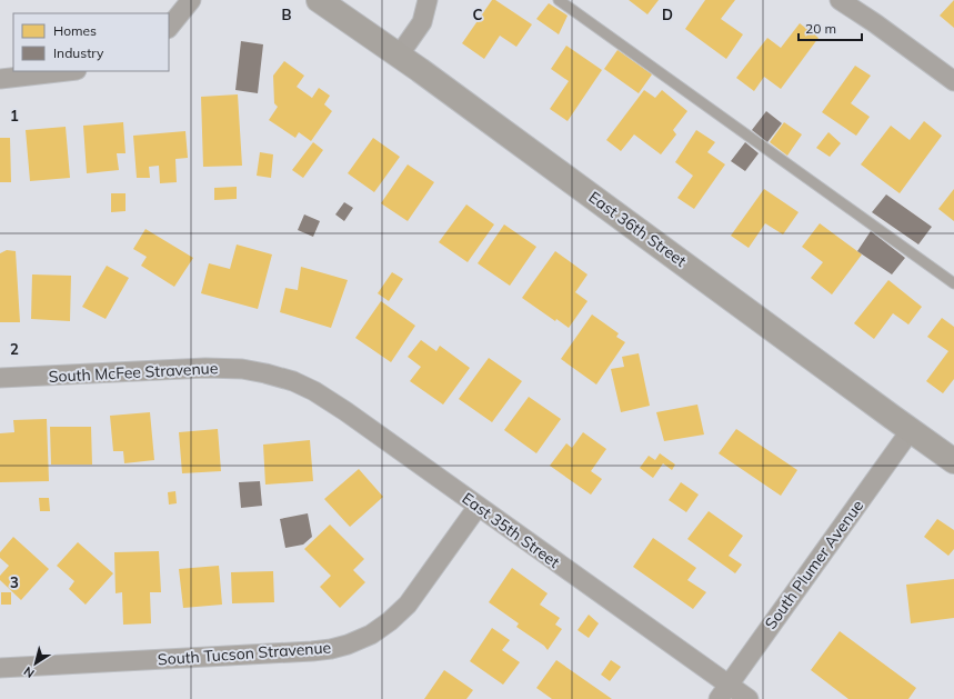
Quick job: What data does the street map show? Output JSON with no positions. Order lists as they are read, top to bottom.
{
  "streets": {
    "main road": ["East 36th Street"],
    "street": [
      "South McFee Stravenue",
      "East 35th Street",
      "South Plumer Avenue",
      "South Tucson Stravenue"
    ]
  },
  "crossings": [
    ["East 36th Street", "South Plumer Avenue"],
    ["South McFee Stravenue", "East 35th Street"],
    ["East 35th Street", "South Plumer Avenue"],
    ["East 35th Street", "South Tucson Stravenue"]
  ],
  "legend": ["Homes", "Industry"],
  "scale_bar": "20 m",
  "north": "bottom left",
  "grid": {
    "columns": ["B", "C", "D"],
    "rows": ["1", "2", "3"]
  }
}
